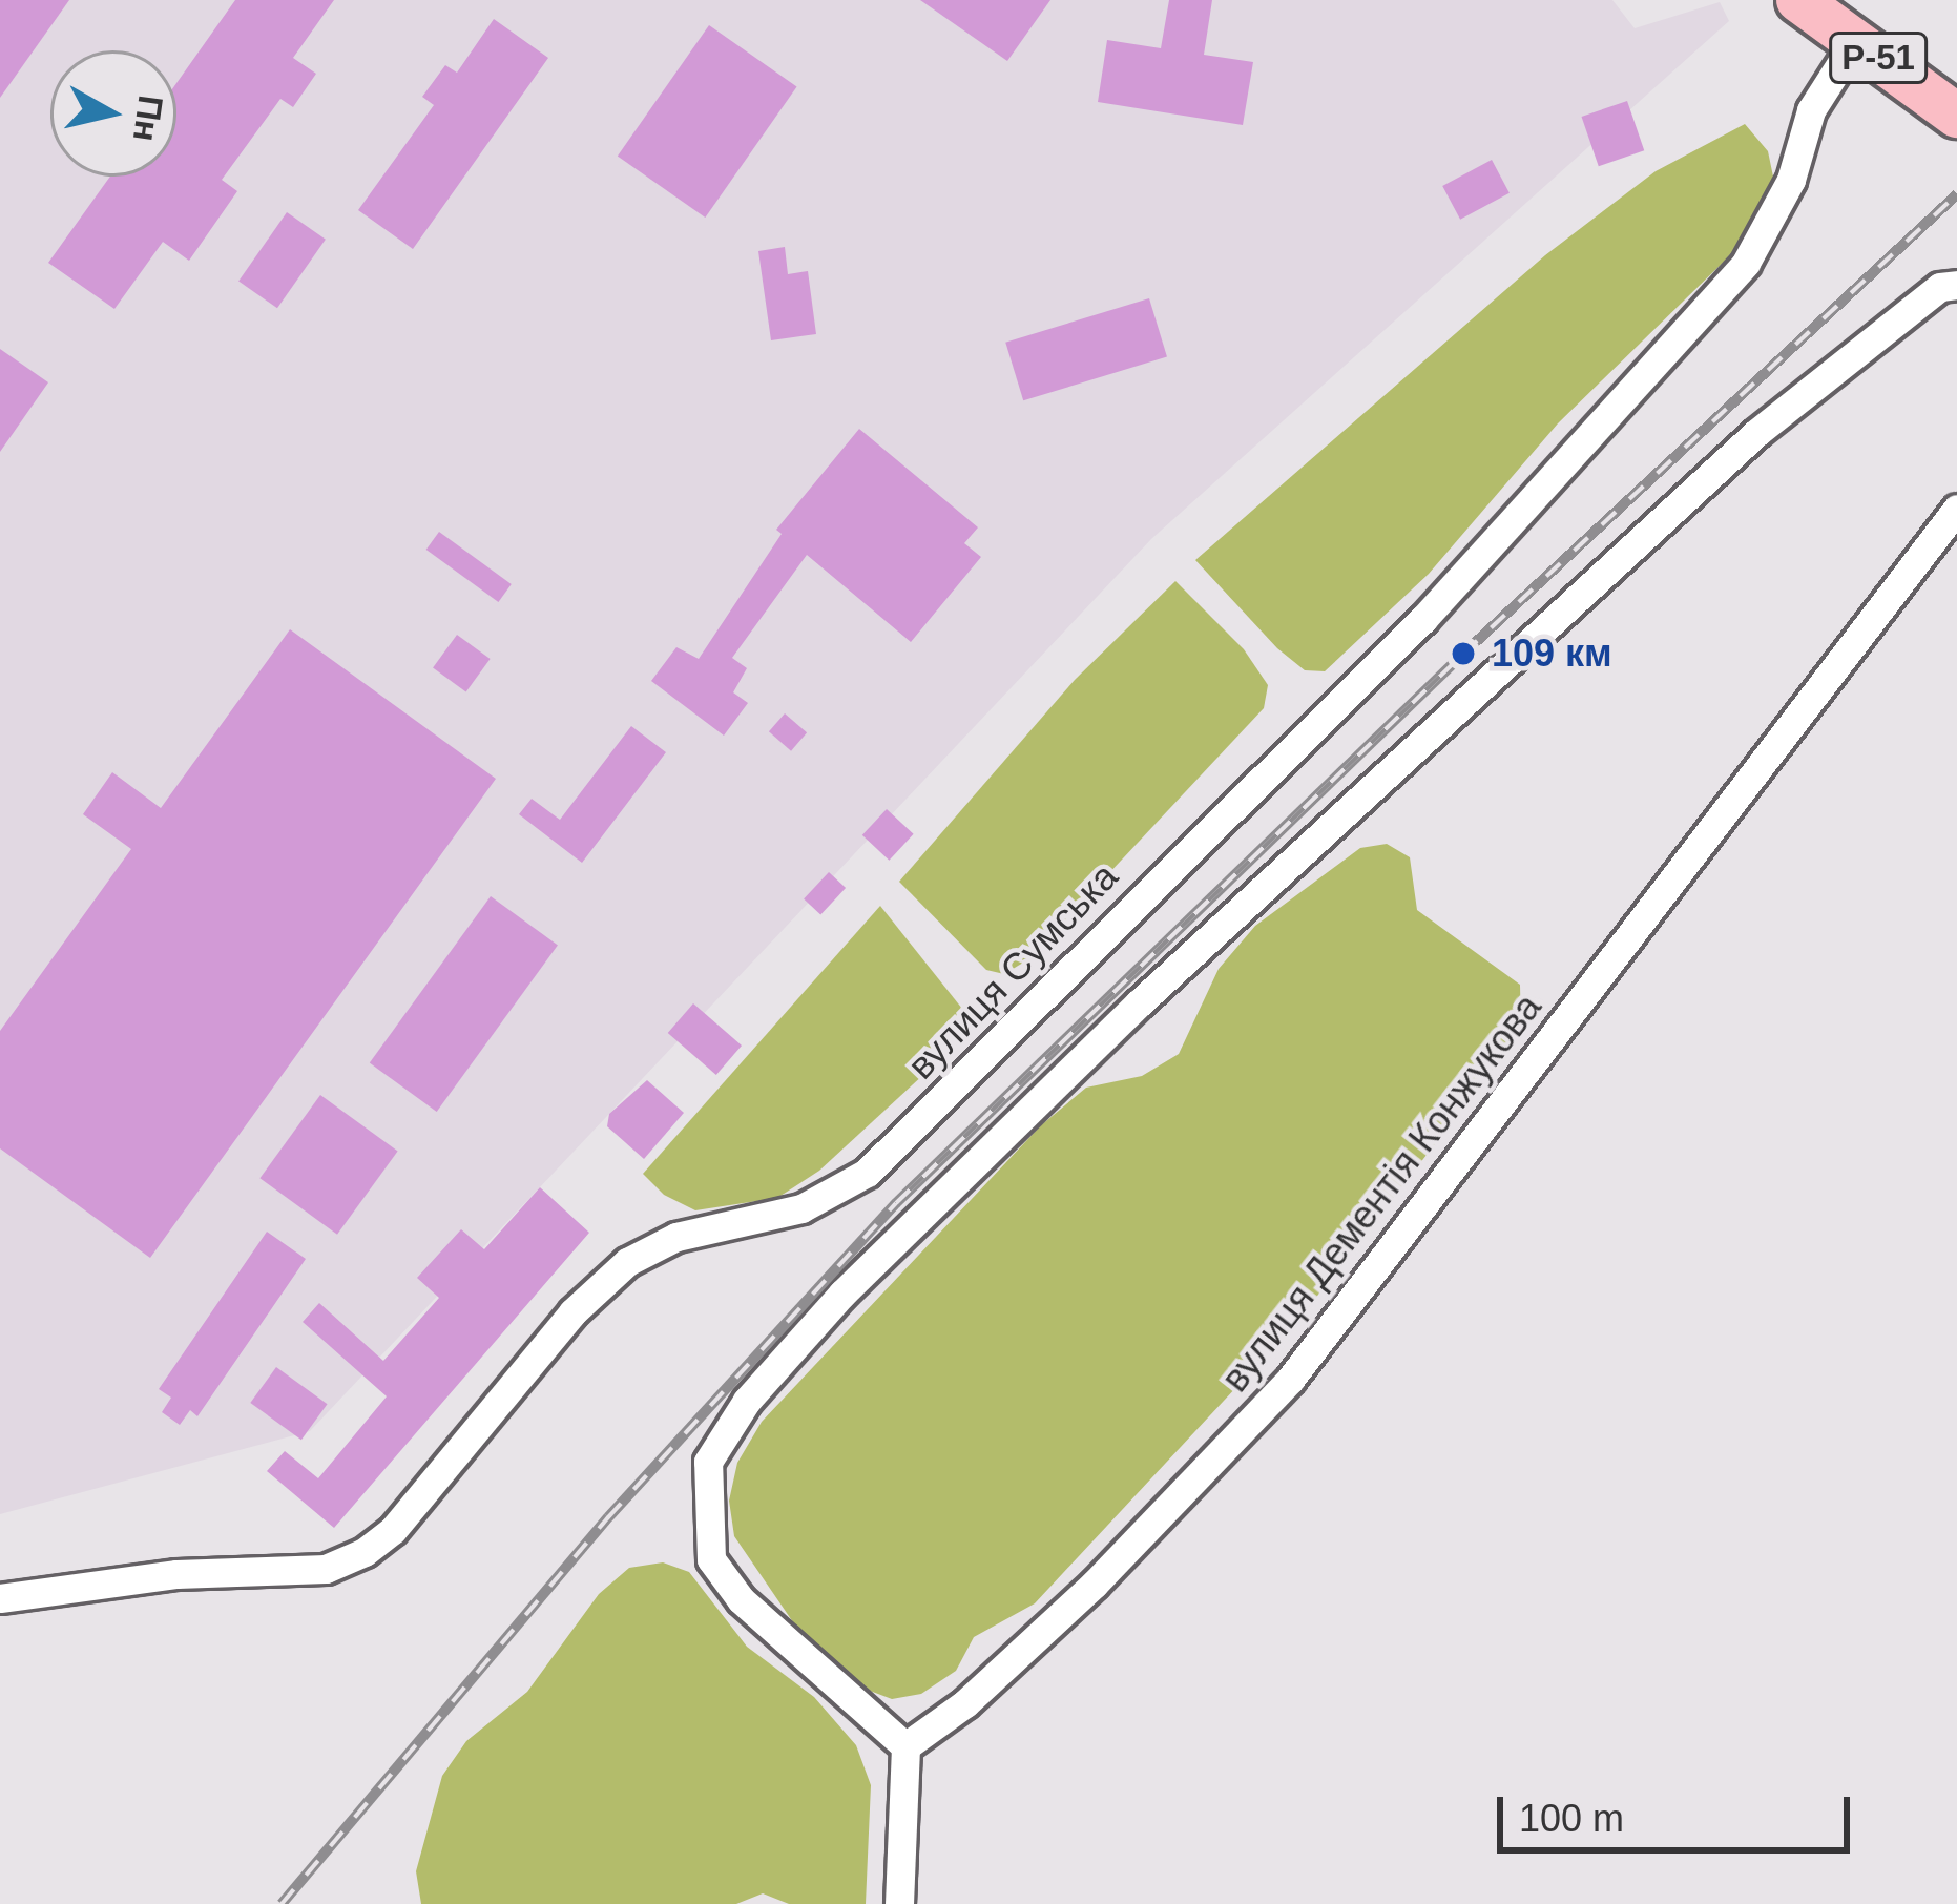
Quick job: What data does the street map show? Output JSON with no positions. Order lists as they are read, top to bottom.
{
  "streets": {
    "main road": ["Р-51"],
    "street": ["вулиця Сумська", "вулиця Дементія Конжукова"]
  },
  "crossings": [
    ["Р-51", "вулиця Сумська"]
  ],
  "places": ["109 км"],
  "scale_bar": "100 m",
  "north": "right"
}
